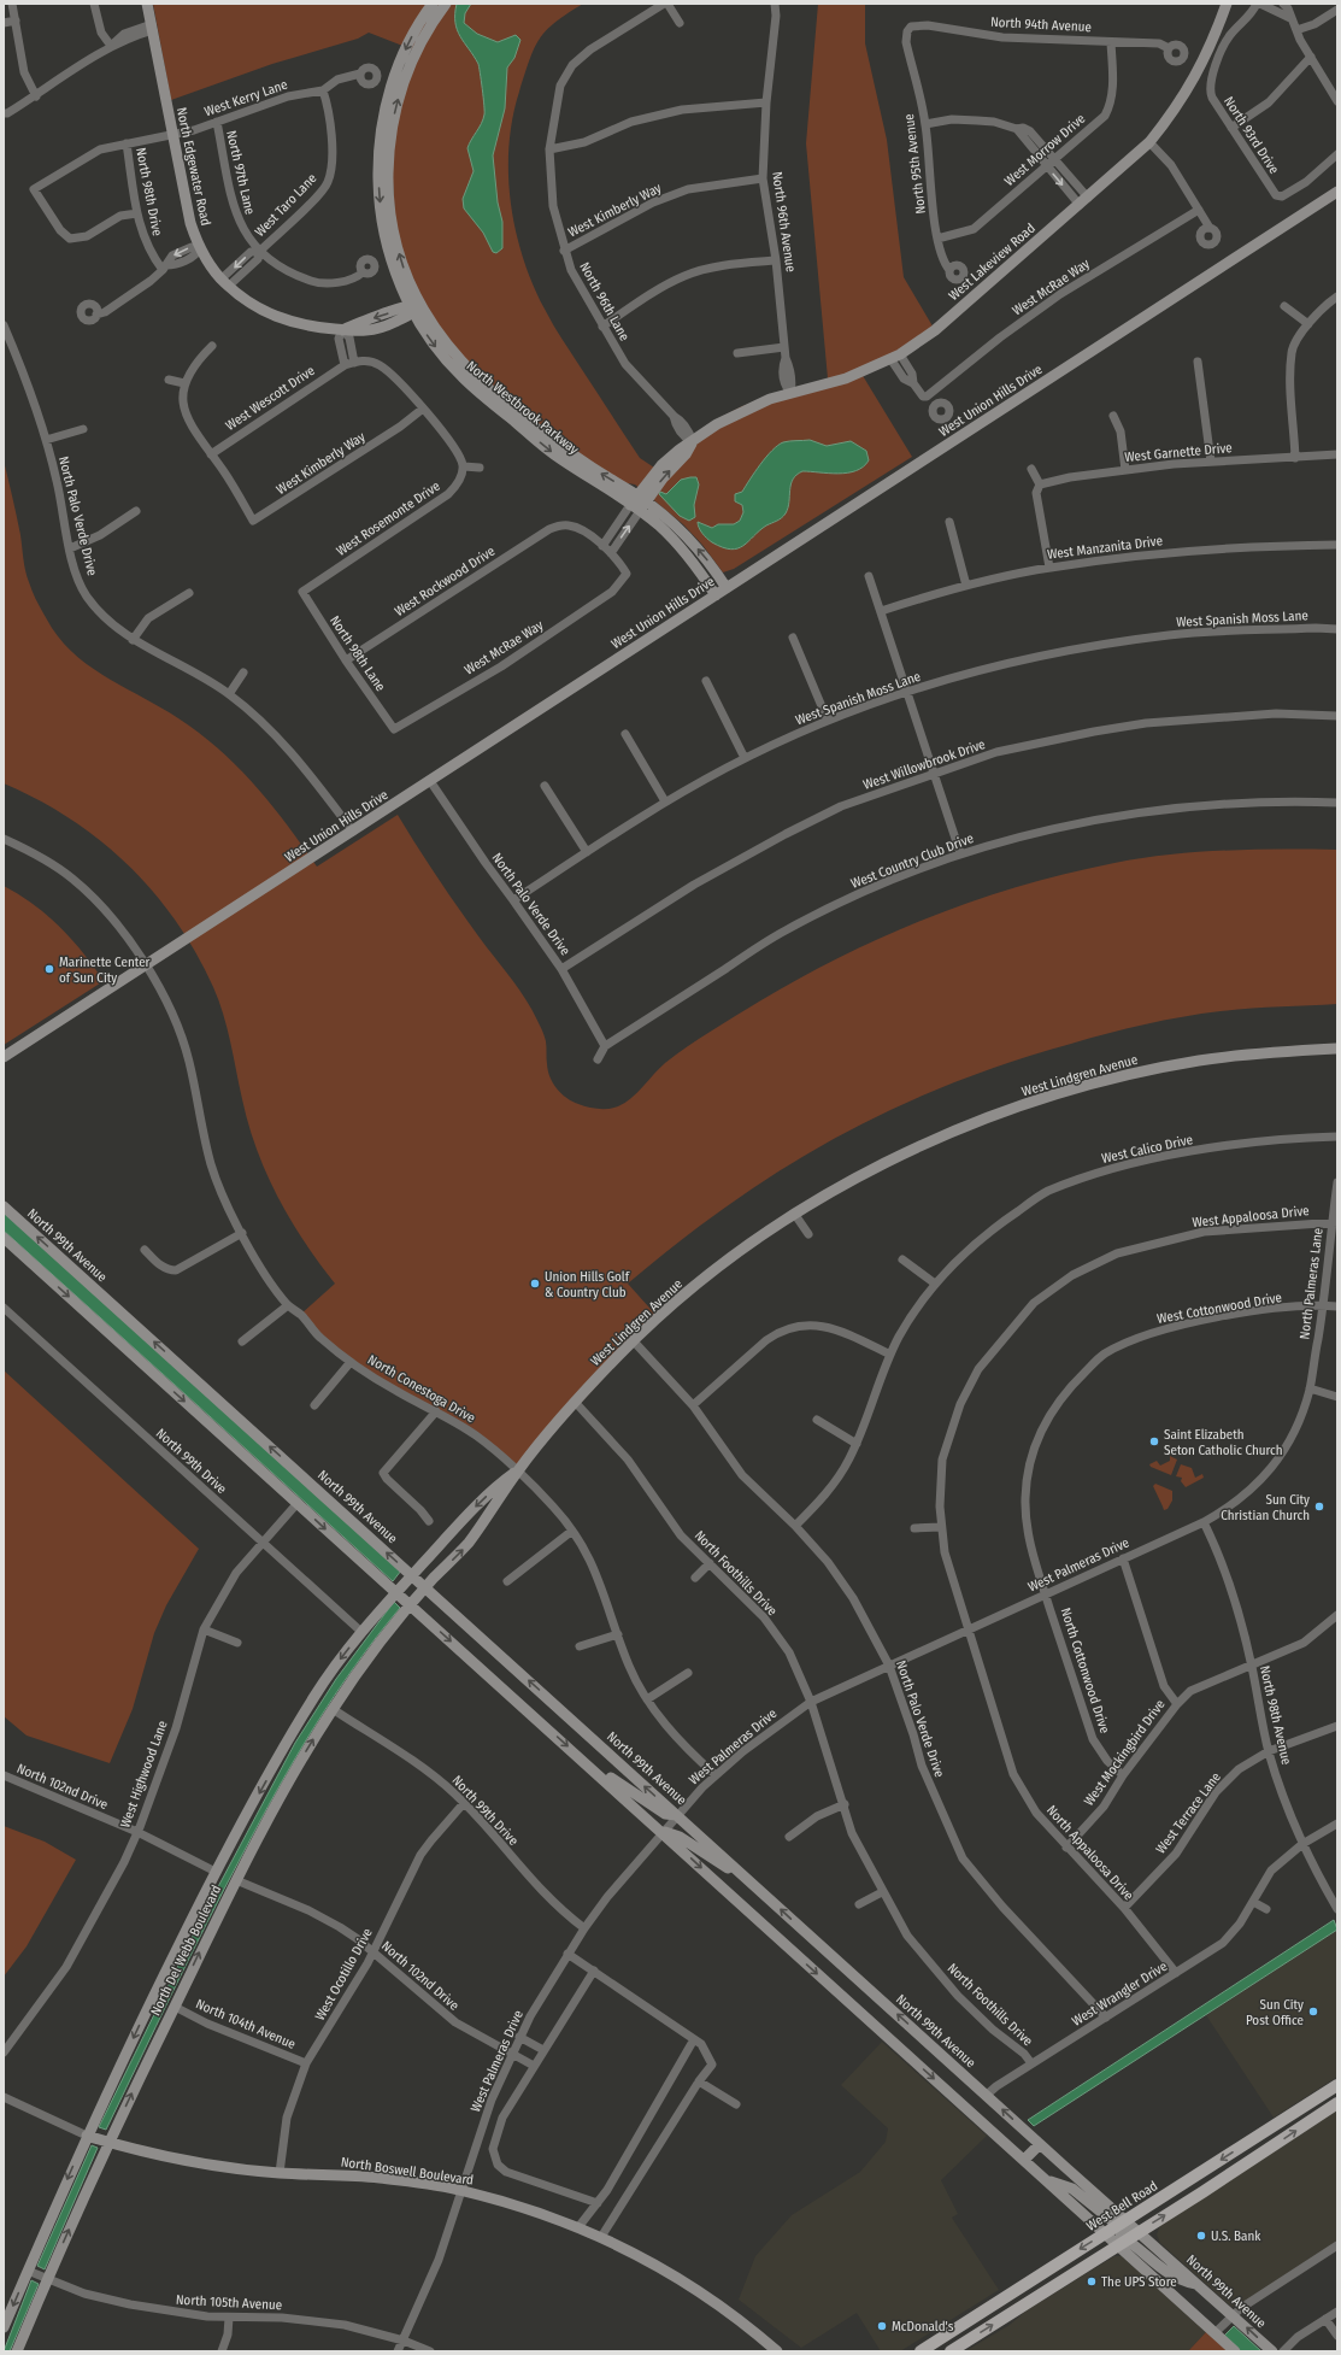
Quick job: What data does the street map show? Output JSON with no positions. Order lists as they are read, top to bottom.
{
  "streets": {
    "main road": ["West Bell Road"],
    "street": [
      "North 94th Avenue",
      "West Kerry Lane",
      "North 93rd Drive",
      "West Morrow Drive",
      "North 95th Avenue",
      "North Edgewater Road",
      "North 97th Lane",
      "North 98th Drive",
      "West Taro Lane",
      "West Kimberly Way",
      "North 96th Avenue",
      "West Lakeview Road",
      "West McRae Way",
      "North 96th Lane",
      "West Wescott Drive",
      "West Union Hills Drive",
      "North Westbrook Parkway",
      "West Garnette Drive",
      "North Palo Verde Drive",
      "West Rosemonte Drive",
      "West Manzanita Drive",
      "West Rockwood Drive",
      "West Spanish Moss Lane",
      "North 98th Lane",
      "West Willowbrook Drive",
      "West Country Club Drive",
      "West Lindgren Avenue",
      "West Calico Drive",
      "West Appaloosa Drive",
      "North 99th Avenue",
      "North Palmeras Lane",
      "West Cottonwood Drive",
      "North Conestoga Drive",
      "North 99th Drive",
      "West Palmeras Drive",
      "North Foothills Drive",
      "North Cottonwood Drive",
      "North 98th Avenue",
      "West Mockingbird Drive",
      "West Highwood Lane",
      "North 102nd Drive",
      "West Terrace Lane",
      "North Appaloosa Drive",
      "North Del Webb Boulevard",
      "West Ocotillo Drive",
      "West Wrangler Drive",
      "North 104th Avenue",
      "North Boswell Boulevard",
      "North 105th Avenue"
    ]
  },
  "crossings": [
    ["North 94th Avenue", "West Morrow Drive"],
    ["North 94th Avenue", "North 95th Avenue"],
    ["West Kerry Lane", "North Edgewater Road"],
    ["West Kerry Lane", "North 97th Lane"],
    ["West Kerry Lane", "North 98th Drive"],
    ["West Kerry Lane", "West Taro Lane"],
    ["West Morrow Drive", "North 95th Avenue"],
    ["North Edgewater Road", "West Taro Lane"],
    ["North Edgewater Road", "North Westbrook Parkway"],
    ["North 97th Lane", "West Taro Lane"],
    ["West Kimberly Way", "North 96th Avenue"],
    ["West Kimberly Way", "North 96th Lane"],
    ["West Kimberly Way", "West Wescott Drive"],
    ["North 96th Avenue", "West Lakeview Road"],
    ["West Lakeview Road", "West McRae Way"],
    ["West Lakeview Road", "North 96th Lane"],
    ["West Lakeview Road", "North Westbrook Parkway"],
    ["West Lakeview Road", "West Rockwood Drive"],
    ["West McRae Way", "North 98th Lane"],
    ["West Union Hills Drive", "North Westbrook Parkway"],
    ["West Union Hills Drive", "North Palo Verde Drive"],
    ["West Union Hills Drive", "North Conestoga Drive"],
    ["North Palo Verde Drive", "West Spanish Moss Lane"],
    ["North Palo Verde Drive", "West Willowbrook Drive"],
    ["North Palo Verde Drive", "West Country Club Drive"],
    ["North Palo Verde Drive", "West Lindgren Avenue"],
    ["North Palo Verde Drive", "West Calico Drive"],
    ["North Palo Verde Drive", "West Palmeras Drive"],
    ["North Palo Verde Drive", "West Wrangler Drive"],
    ["West Rosemonte Drive", "North 98th Lane"],
    ["West Rockwood Drive", "North 98th Lane"],
    ["West Lindgren Avenue", "North 99th Avenue"],
    ["West Lindgren Avenue", "North Conestoga Drive"],
    ["West Lindgren Avenue", "North Foothills Drive"],
    ["West Lindgren Avenue", "North Del Webb Boulevard"],
    ["West Appaloosa Drive", "North Palmeras Lane"],
    ["West Appaloosa Drive", "West Palmeras Drive"],
    ["West Appaloosa Drive", "North Appaloosa Drive"],
    ["North 99th Avenue", "West Palmeras Drive"],
    ["North 99th Avenue", "North Del Webb Boulevard"],
    ["North 99th Avenue", "West Wrangler Drive"],
    ["North 99th Avenue", "West Bell Road"],
    ["North Palmeras Lane", "West Cottonwood Drive"],
    ["North Palmeras Lane", "West Palmeras Drive"],
    ["West Cottonwood Drive", "West Palmeras Drive"],
    ["West Cottonwood Drive", "North Cottonwood Drive"],
    ["North Conestoga Drive", "West Palmeras Drive"],
    ["North 99th Drive", "West Palmeras Drive"],
    ["North 99th Drive", "West Highwood Lane"],
    ["North 99th Drive", "North Del Webb Boulevard"],
    ["North 99th Drive", "West Ocotillo Drive"],
    ["West Palmeras Drive", "North Foothills Drive"],
    ["West Palmeras Drive", "North Cottonwood Drive"],
    ["West Palmeras Drive", "North 98th Avenue"],
    ["West Palmeras Drive", "North 102nd Drive"],
    ["West Palmeras Drive", "North Appaloosa Drive"],
    ["West Palmeras Drive", "North Boswell Boulevard"],
    ["West Palmeras Drive", "North 105th Avenue"],
    ["North Foothills Drive", "West Wrangler Drive"],
    ["North Cottonwood Drive", "West Mockingbird Drive"],
    ["North 98th Avenue", "West Mockingbird Drive"],
    ["North 98th Avenue", "West Terrace Lane"],
    ["North 98th Avenue", "West Wrangler Drive"],
    ["West Mockingbird Drive", "North Appaloosa Drive"],
    ["West Highwood Lane", "North 102nd Drive"],
    ["North 102nd Drive", "North Del Webb Boulevard"],
    ["North 102nd Drive", "West Ocotillo Drive"],
    ["West Terrace Lane", "North Appaloosa Drive"],
    ["North Appaloosa Drive", "West Wrangler Drive"],
    ["North Del Webb Boulevard", "North 104th Avenue"],
    ["North Del Webb Boulevard", "North Boswell Boulevard"],
    ["North Del Webb Boulevard", "North 105th Avenue"],
    ["West Ocotillo Drive", "North 104th Avenue"],
    ["West Ocotillo Drive", "North Boswell Boulevard"]
  ],
  "places": [
    "Marinette Center of Sun City",
    "Union Hills Golf & Country Club",
    "Saint Elizabeth Seton Catholic Church",
    "Sun City Christian Church",
    "Sun City Post Office",
    "U.S. Bank",
    "The UPS Store",
    "McDonald's"
  ]
}
